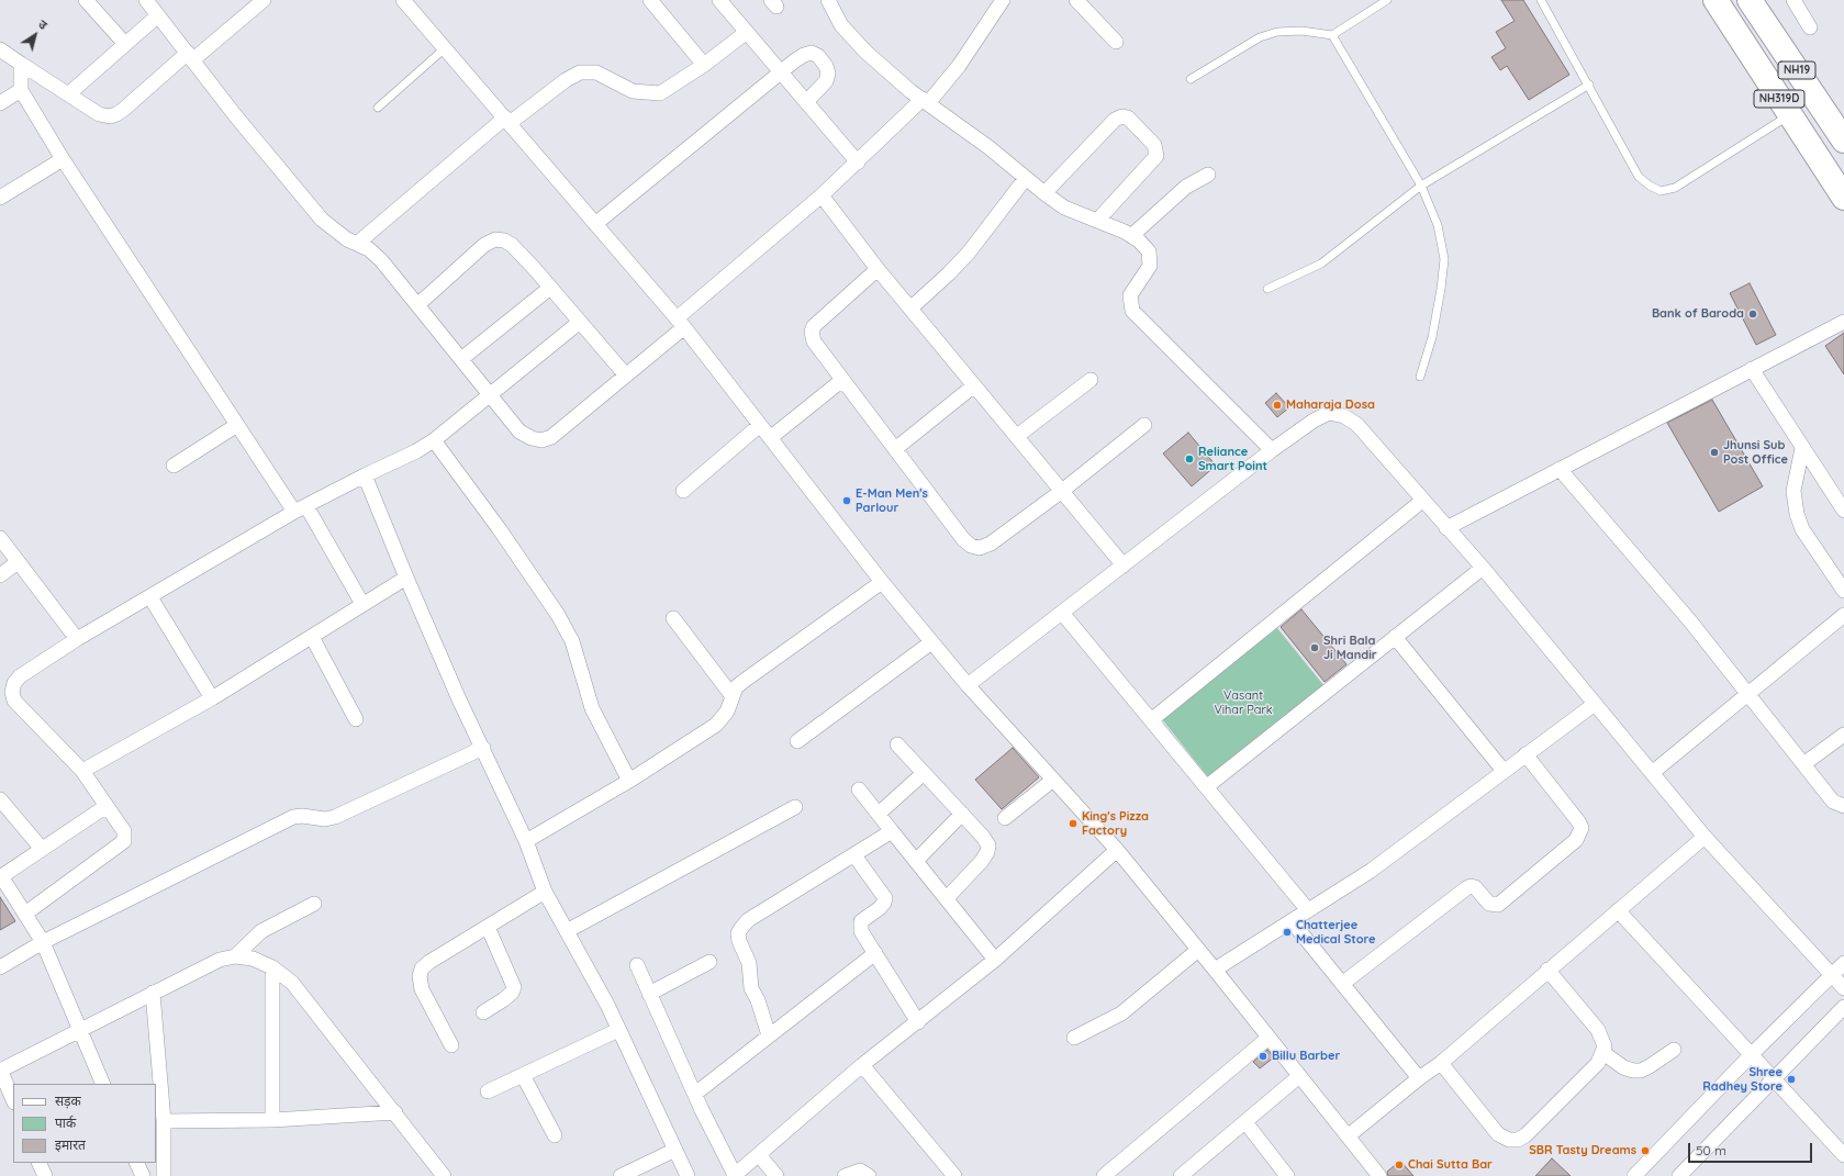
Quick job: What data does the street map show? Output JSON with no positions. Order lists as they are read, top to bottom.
{
  "streets": {
    "highway": ["NH19", "NH319D"]
  },
  "parks": ["Vasant Vihar Park"],
  "places": [
    "Bank of Baroda",
    "Maharaja Dosa",
    "Jhunsi Sub Post Office",
    "Reliance Smart Point",
    "E-Man Men's Parlour",
    "Shri Bala Ji Mandir",
    "King's Pizza Factory",
    "Chatterjee Medical Store",
    "Billu Barber",
    "Shree Radhey Store",
    "SBR Tasty Dreams",
    "Chai Sutta Bar"
  ],
  "legend": ["सड़क", "पार्क", "इमारत"],
  "scale_bar": "50 m",
  "north": "top right"
}
